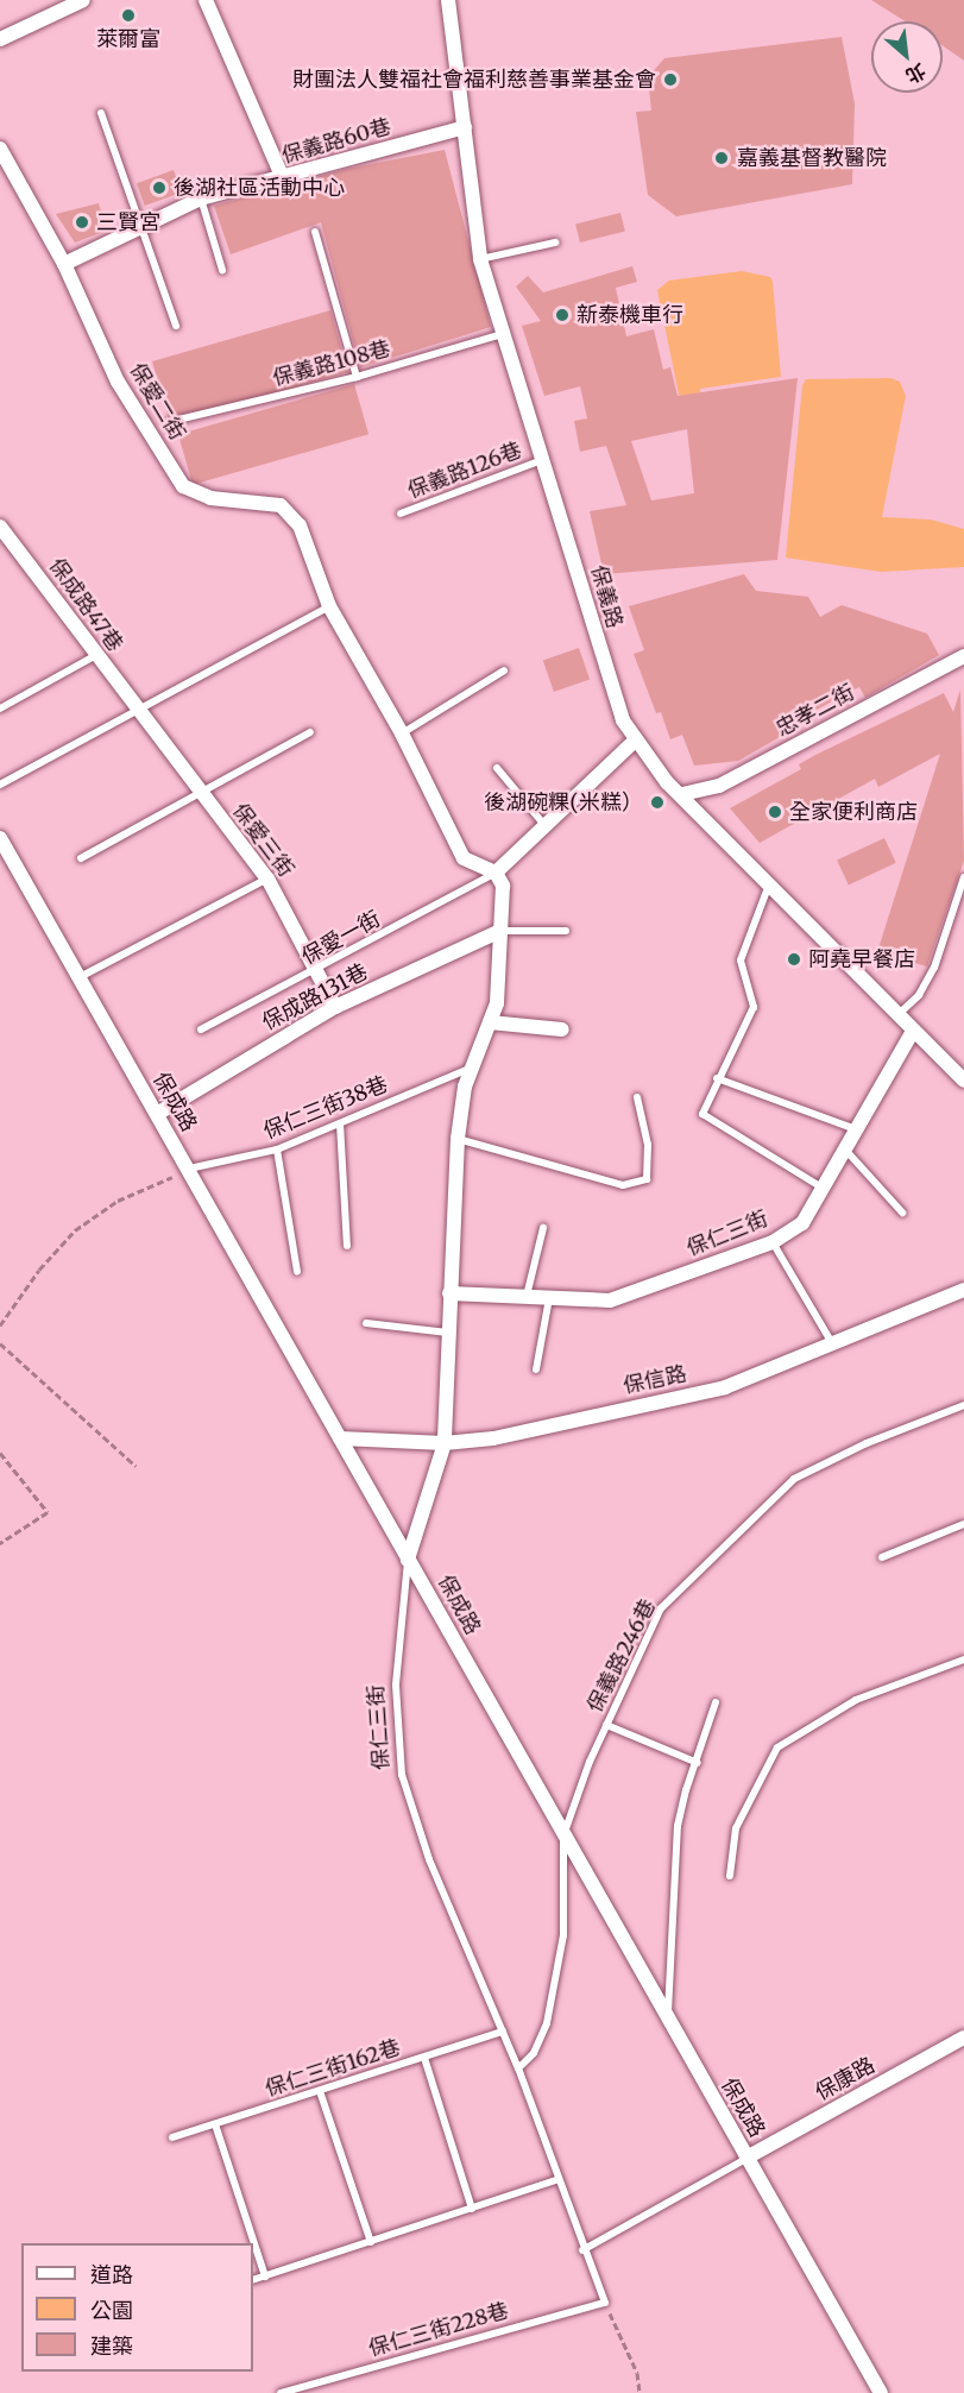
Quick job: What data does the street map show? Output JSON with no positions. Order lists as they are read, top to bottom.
{
  "streets": {
    "street": [
      "保義路60巷",
      "保愛二街",
      "保義路",
      "保成路47巷",
      "忠孝二街",
      "保愛三街",
      "保成路131巷",
      "保成路",
      "保仁三街",
      "保信路",
      "保康路"
    ],
    "lane": [
      "保義路108巷",
      "保義路126巷",
      "保愛一街",
      "保仁三街38巷",
      "保義路246巷",
      "保仁三街162巷",
      "保仁三街228巷"
    ]
  },
  "crossings": [
    ["保義路60巷", "保愛二街"],
    ["保義路60巷", "保義路"],
    ["保義路108巷", "保義路"],
    ["保愛二街", "保愛一街"],
    ["保義路126巷", "保義路"],
    ["保義路", "忠孝二街"],
    ["保義路", "保仁三街"],
    ["保成路47巷", "保愛三街"],
    ["保愛三街", "保愛一街"],
    ["保愛三街", "保成路131巷"],
    ["保成路131巷", "保成路"],
    ["保成路131巷", "保仁三街"],
    ["保成路", "保仁三街38巷"],
    ["保成路", "保仁三街"],
    ["保成路", "保信路"],
    ["保成路", "保義路246巷"],
    ["保成路", "保康路"],
    ["保仁三街38巷", "保仁三街"],
    ["保仁三街", "保信路"],
    ["保仁三街", "保義路246巷"],
    ["保仁三街", "保仁三街162巷"],
    ["保仁三街", "保仁三街228巷"]
  ],
  "places": [
    "萊爾富",
    "財團法人雙福社會福利慈善事業基金會",
    "嘉義基督教醫院",
    "後湖社區活動中心",
    "三賢宮",
    "新泰機車行",
    "後湖碗粿(米糕）",
    "全家便利商店",
    "阿堯早餐店"
  ],
  "legend": ["道路", "公園", "建築"],
  "north": "bottom right"
}
